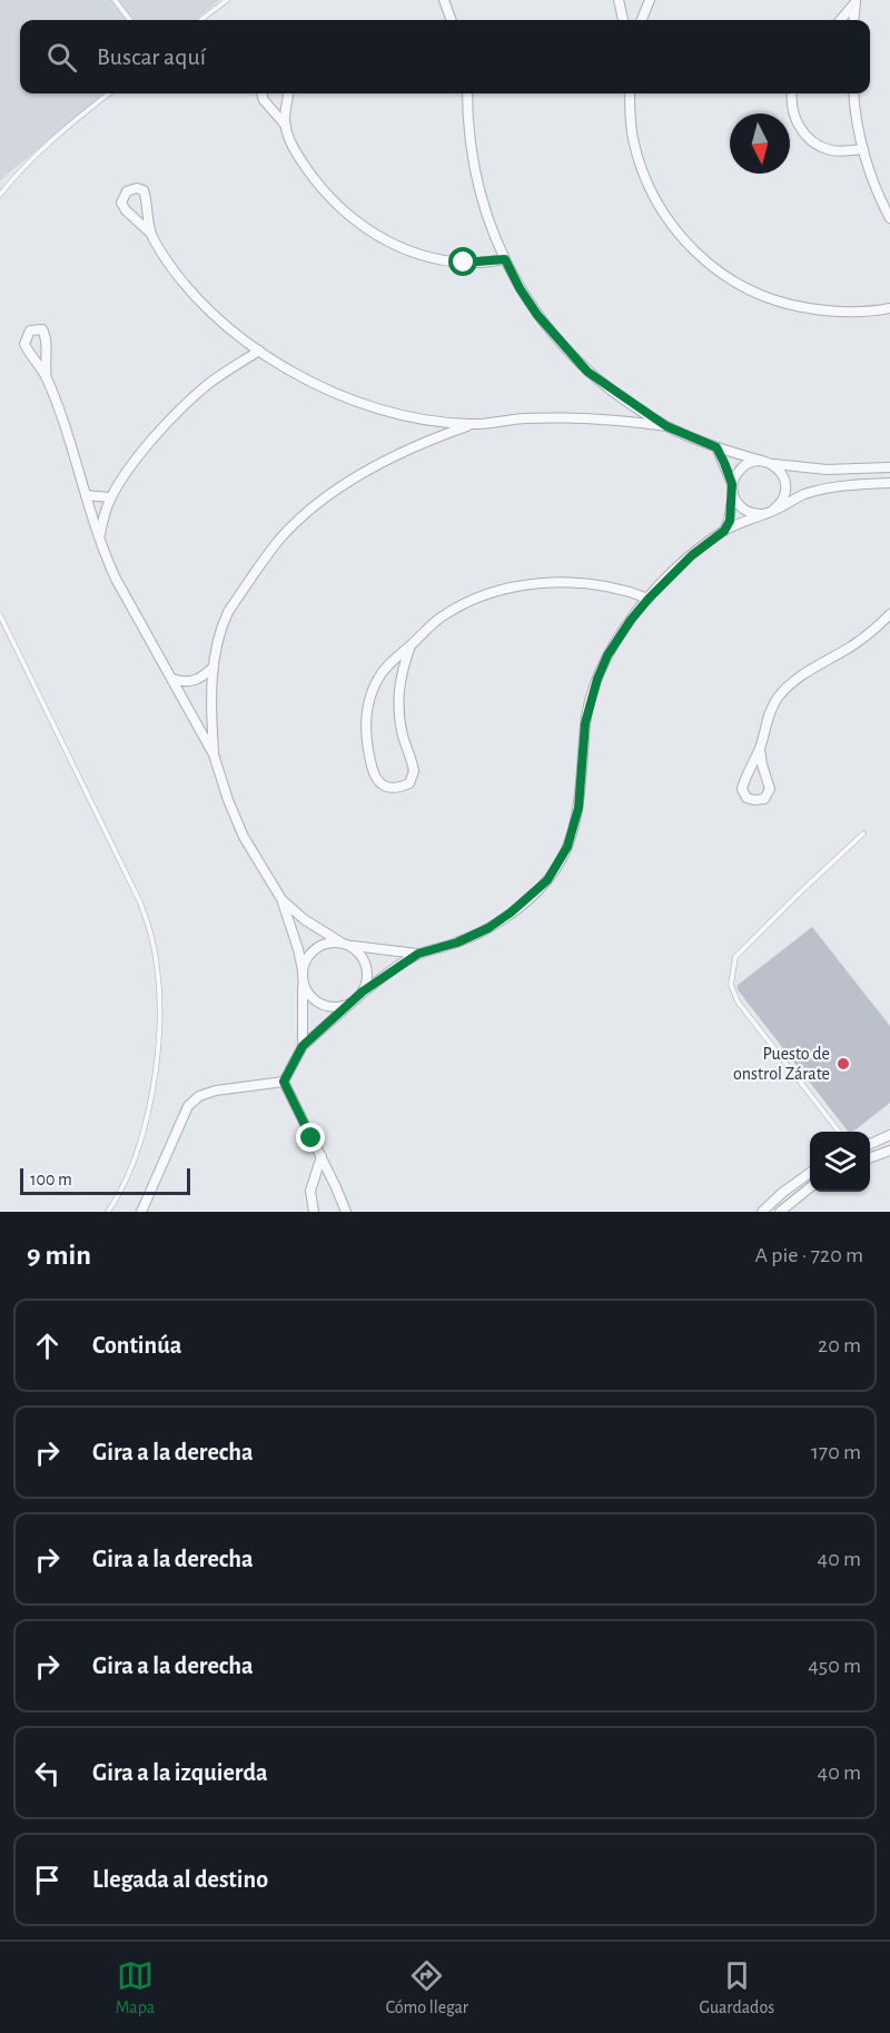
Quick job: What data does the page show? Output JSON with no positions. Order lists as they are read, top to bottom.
{
  "places": ["Puesto de onstrol Zárate"],
  "scale_bar": "100 m",
  "north": "bottom",
  "page": {
    "search": "Buscar aquí",
    "scale": "100 m",
    "heading": ["9 min", "A pie · 720 m"],
    "list": [
      ["Continúa", "20 m"],
      ["Gira a la derecha", "170 m"],
      ["Gira a la derecha", "40 m"],
      ["Gira a la derecha", "450 m"],
      ["Gira a la izquierda", "40 m"],
      "Llegada al destino"
    ],
    "nav": ["Mapa", "Cómo llegar", "Guardados"]
  }
}
